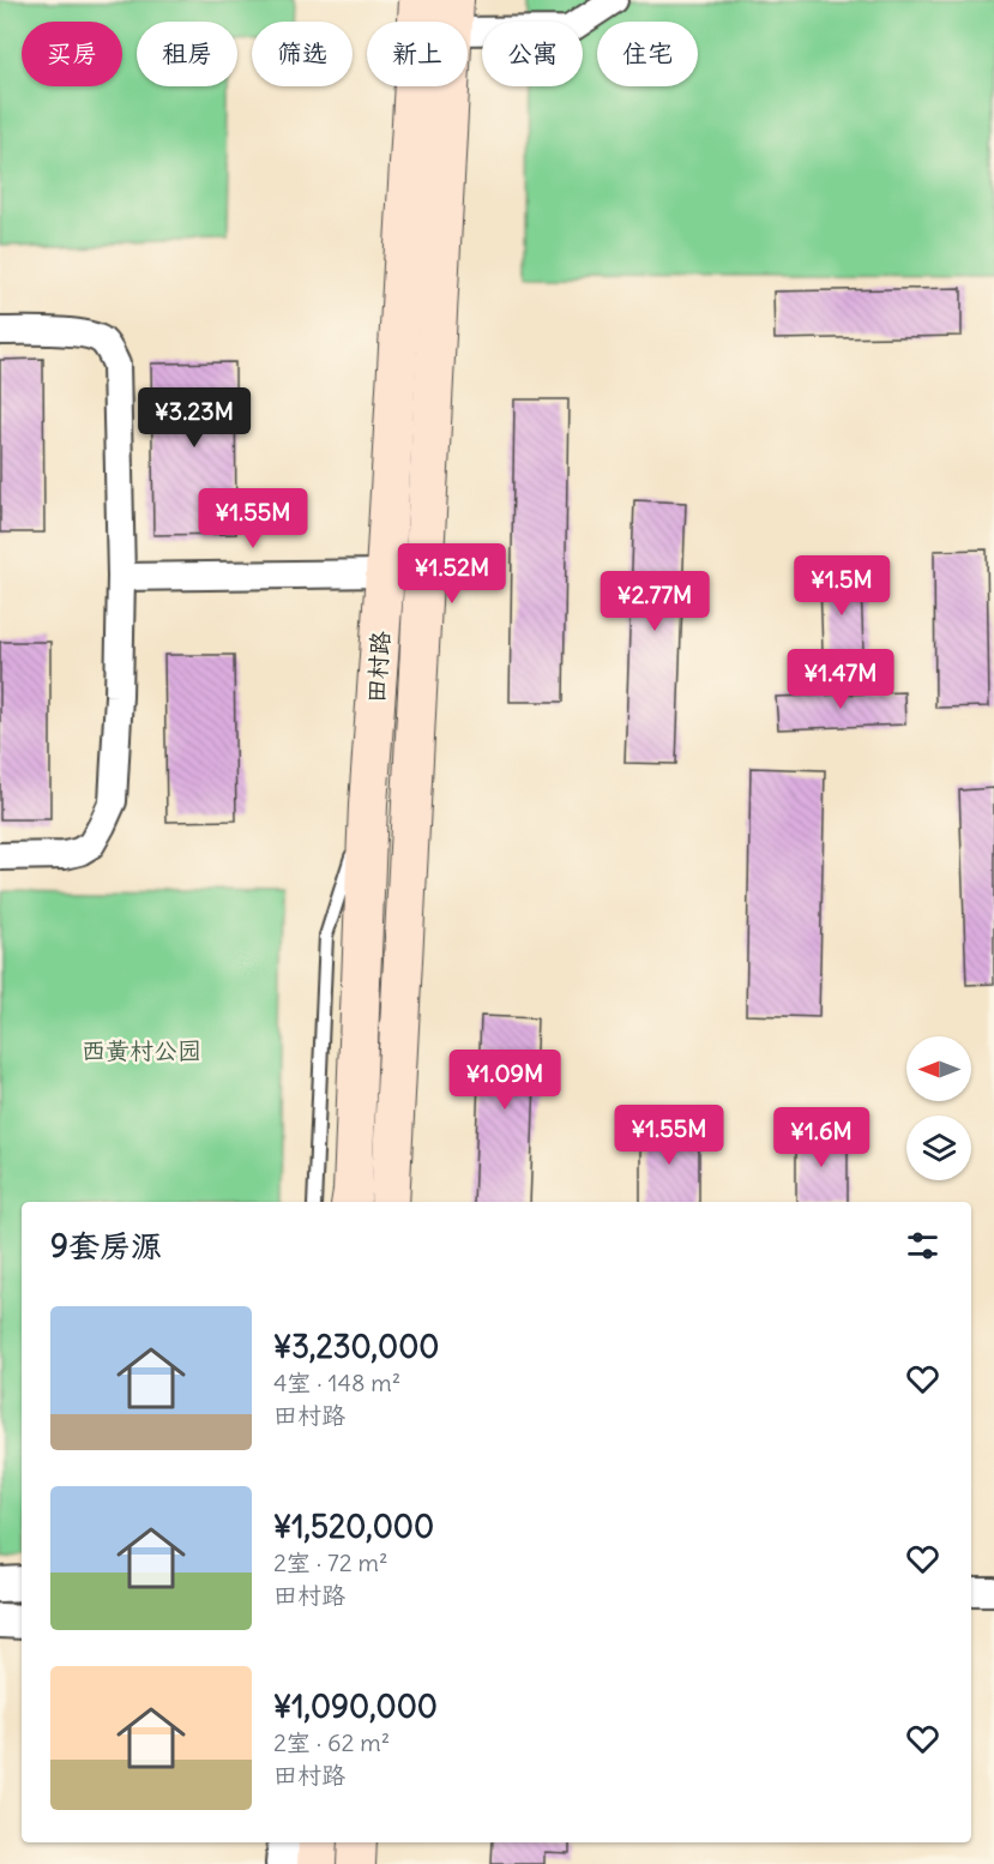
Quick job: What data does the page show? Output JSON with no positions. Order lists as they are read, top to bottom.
{
  "streets": {
    "main road": ["田村路"]
  },
  "parks": ["西黄村公园"],
  "north": "left",
  "page": {
    "chip": [
      "买房",
      "租房",
      "筛选",
      "新上",
      "公寓",
      "住宅"
    ],
    "price": [
      "¥3.23M",
      "¥1.55M",
      "¥1.52M",
      "¥1.5M",
      "¥2.77M",
      "¥1.47M",
      "¥1.09M",
      "¥1.55M",
      "¥1.6M"
    ],
    "heading": "9套房源",
    "list": [
      {
        "name": "¥3,230,000",
        "note": "4室 · 148 m² · 田村路"
      },
      {
        "name": "¥1,520,000",
        "note": "2室 · 72 m² · 田村路"
      },
      {
        "name": "¥1,090,000",
        "note": "2室 · 62 m² · 田村路"
      }
    ]
  }
}
